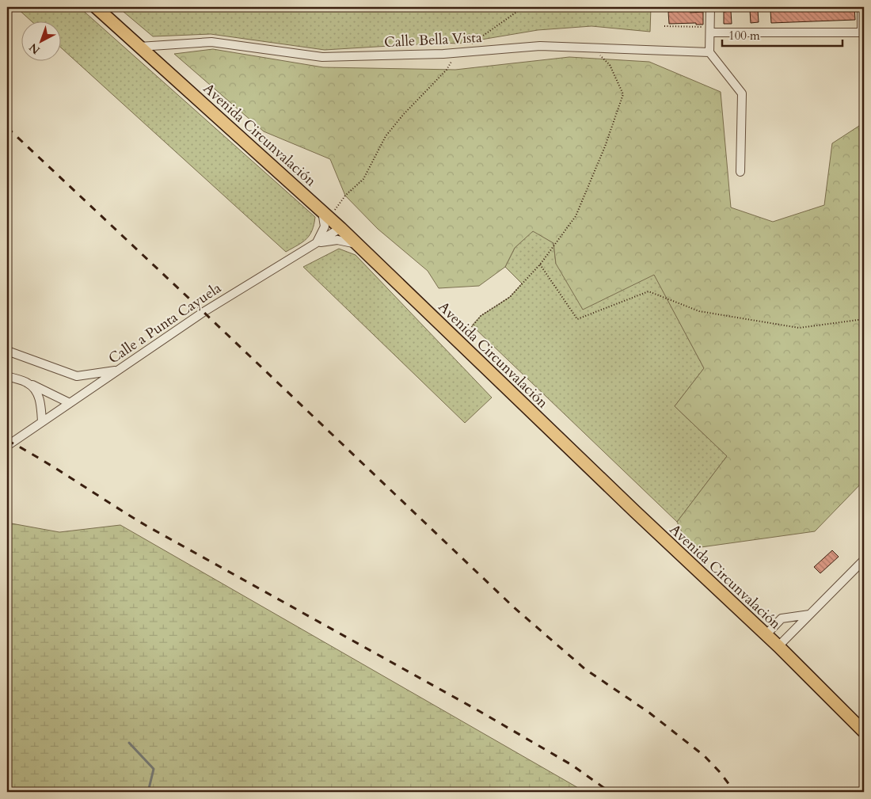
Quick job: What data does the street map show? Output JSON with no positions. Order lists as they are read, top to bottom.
{
  "streets": {
    "highway": ["Avenida Circunvalación"],
    "street": ["Calle Bella Vista", "Calle a Punta Cayuela"]
  },
  "crossings": [
    ["Calle Bella Vista", "Avenida Circunvalación"],
    ["Avenida Circunvalación", "Calle a Punta Cayuela"]
  ],
  "scale_bar": "100 m",
  "north": "bottom left"
}
